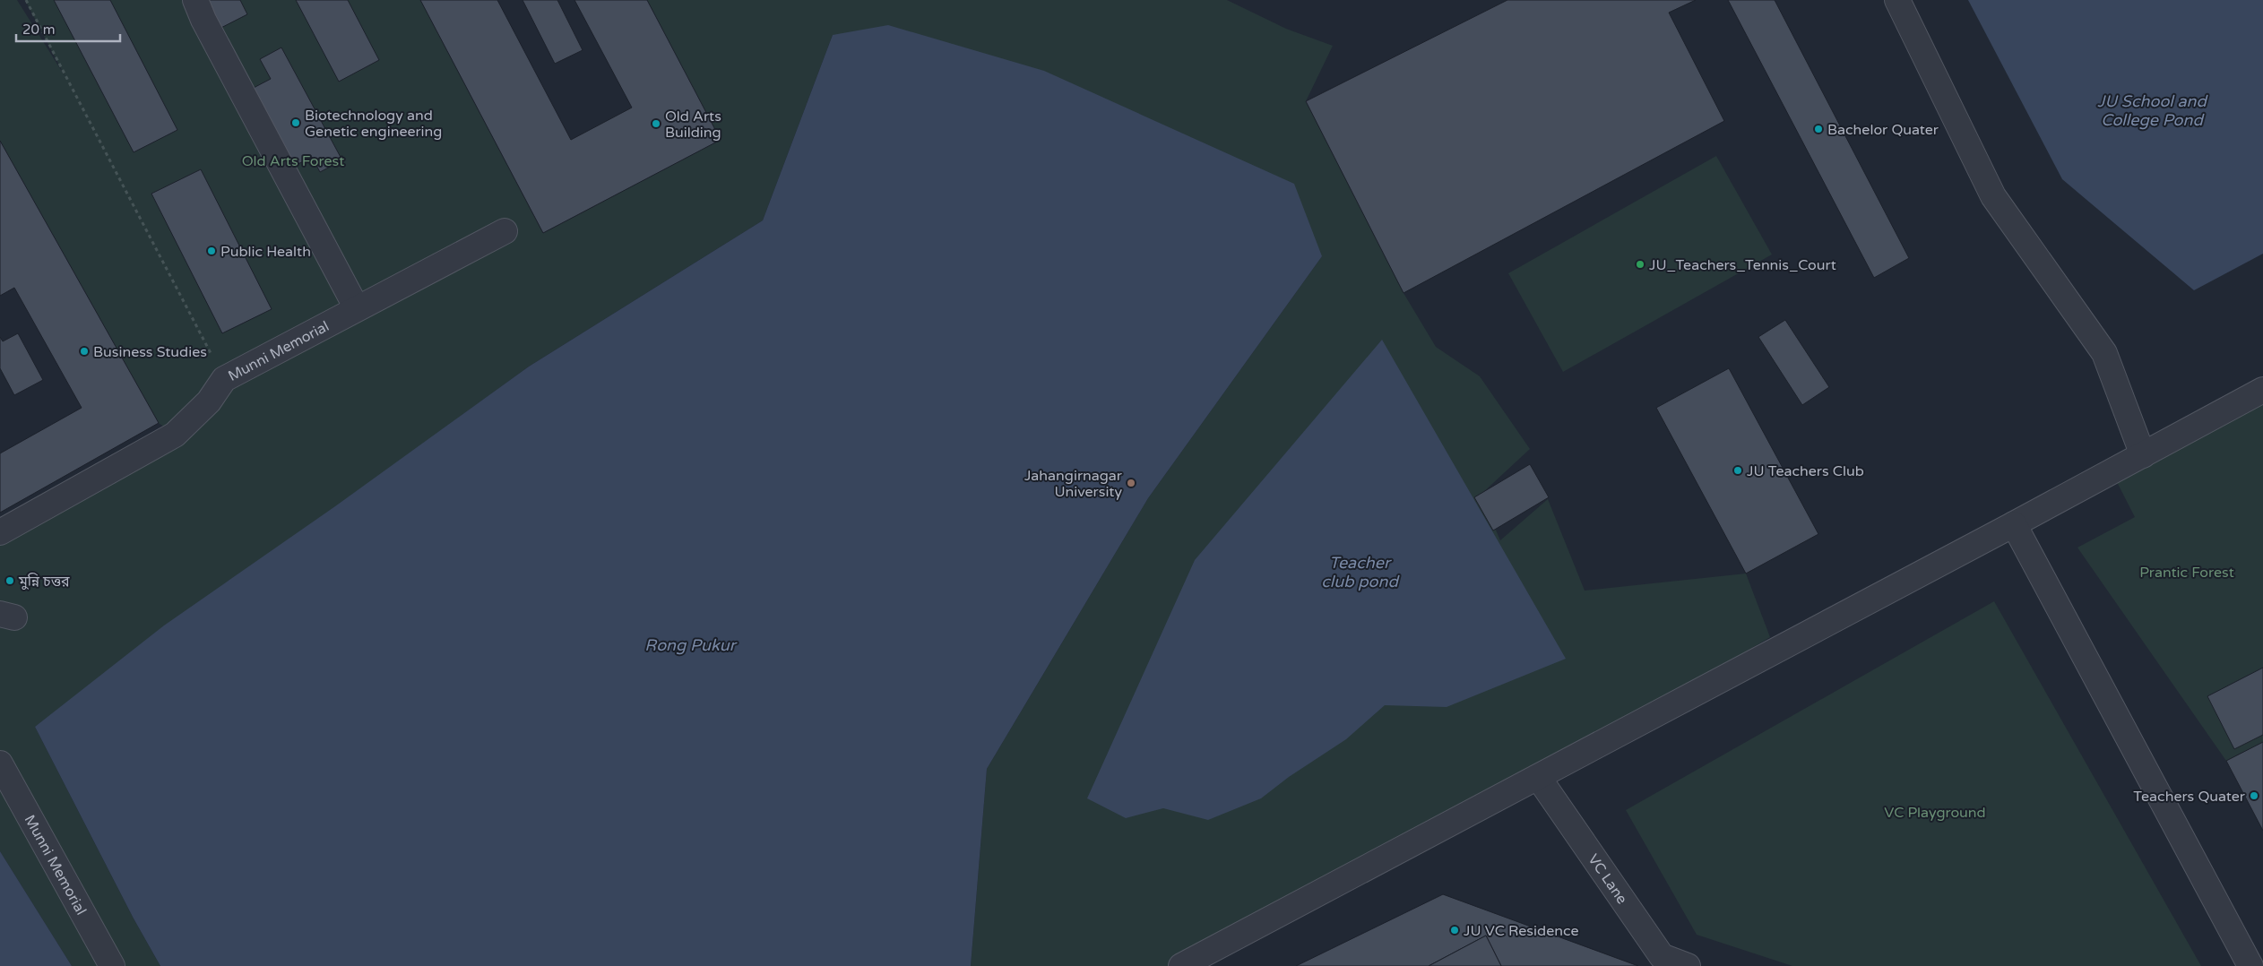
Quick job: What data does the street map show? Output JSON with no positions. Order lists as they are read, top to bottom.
{
  "streets": {
    "street": ["Munni Memorial", "VC Lane"]
  },
  "water": ["JU School and College Pond", "Teacher club pond", "Rong Pukur"],
  "parks": ["Old Arts Forest", "Prantic Forest", "VC Playground"],
  "places": [
    "Biotechnology and Genetic engineering",
    "Old Arts Building",
    "Bachelor Quater",
    "Public Health",
    "JU_Teachers_Tennis_Court",
    "Business Studies",
    "JU Teachers Club",
    "Jahangirnagar University",
    "মুন্নি চত্তর",
    "Teachers Quater",
    "JU VC Residence"
  ],
  "scale_bar": "20 m"
}
